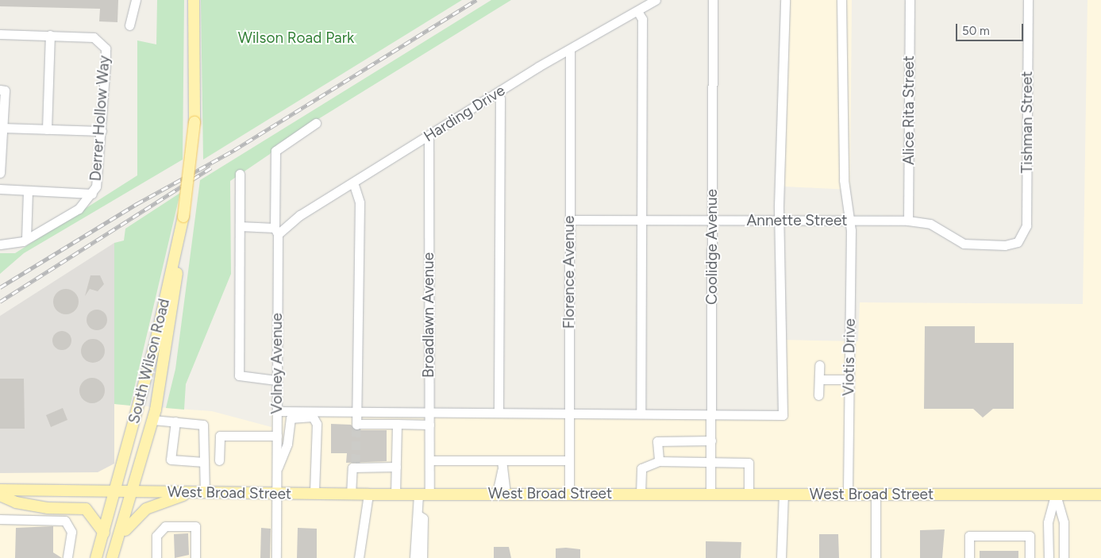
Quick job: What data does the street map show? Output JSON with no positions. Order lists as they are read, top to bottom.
{
  "streets": {
    "main road": ["South Wilson Road", "West Broad Street"],
    "street": [
      "Alice Rita Street",
      "Harding Drive",
      "Derrer Hollow Way",
      "Tishman Street",
      "Annette Street",
      "Coolidge Avenue",
      "Florence Avenue",
      "Broadlawn Avenue",
      "Viotis Drive",
      "Volney Avenue"
    ]
  },
  "crossings": [
    ["Alice Rita Street", "Annette Street"],
    ["Harding Drive", "Florence Avenue"],
    ["Harding Drive", "Broadlawn Avenue"],
    ["Harding Drive", "Volney Avenue"],
    ["Tishman Street", "Annette Street"],
    ["Annette Street", "Coolidge Avenue"],
    ["Annette Street", "Florence Avenue"],
    ["Annette Street", "Viotis Drive"],
    ["Coolidge Avenue", "West Broad Street"],
    ["Florence Avenue", "West Broad Street"],
    ["Broadlawn Avenue", "West Broad Street"],
    ["Viotis Drive", "West Broad Street"],
    ["South Wilson Road", "West Broad Street"],
    ["Volney Avenue", "West Broad Street"]
  ],
  "parks": ["Wilson Road Park"],
  "scale_bar": "50 m"
}
